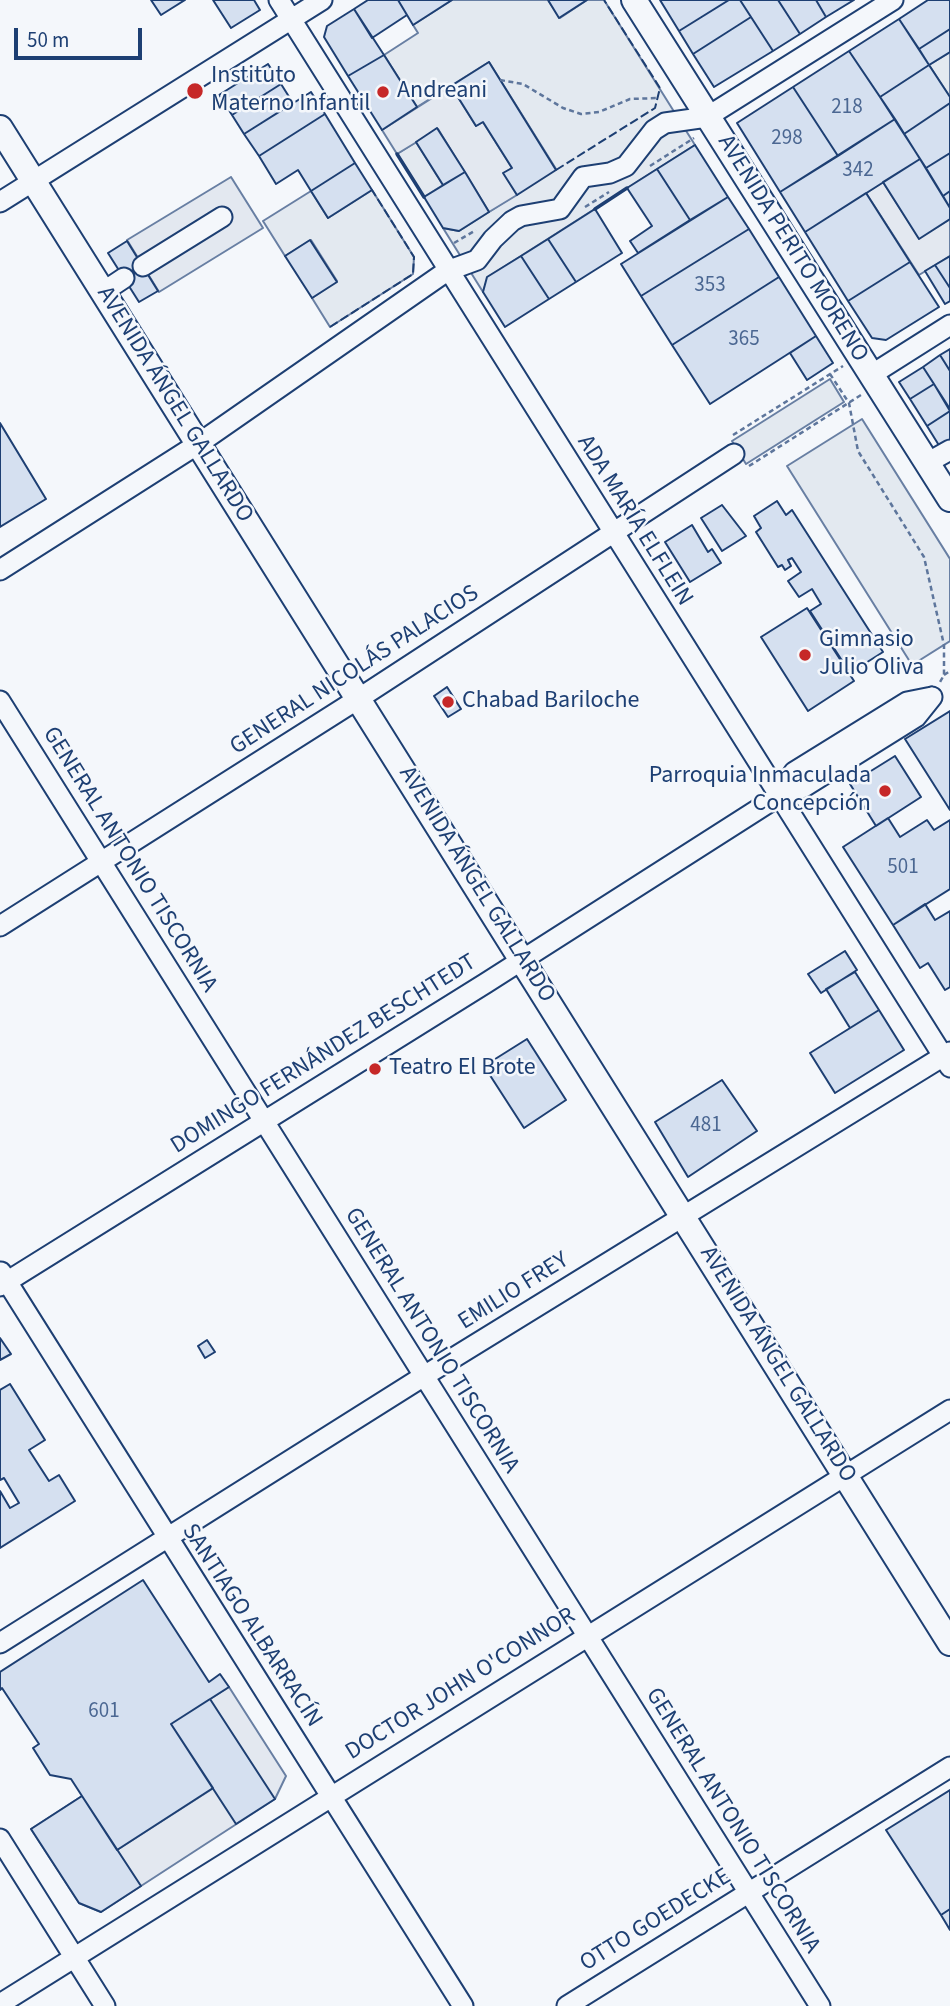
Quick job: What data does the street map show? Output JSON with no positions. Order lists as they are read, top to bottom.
{
  "streets": {
    "main road": ["AVENIDA PERITO MORENO", "AVENIDA ÁNGEL GALLARDO"],
    "street": [
      "ADA MARÍA ELFLEIN",
      "GENERAL NICOLÁS PALACIOS",
      "GENERAL ANTONIO TISCORNIA",
      "DOMINGO FERNÁNDEZ BESCHTEDT",
      "EMILIO FREY",
      "SANTIAGO ALBARRACÍN",
      "DOCTOR JOHN O'CONNOR",
      "OTTO GOEDECKE"
    ]
  },
  "crossings": [
    ["AVENIDA ÁNGEL GALLARDO", "GENERAL NICOLÁS PALACIOS"],
    ["AVENIDA ÁNGEL GALLARDO", "DOMINGO FERNÁNDEZ BESCHTEDT"],
    ["AVENIDA ÁNGEL GALLARDO", "EMILIO FREY"],
    ["AVENIDA ÁNGEL GALLARDO", "DOCTOR JOHN O'CONNOR"],
    ["ADA MARÍA ELFLEIN", "GENERAL NICOLÁS PALACIOS"],
    ["ADA MARÍA ELFLEIN", "DOMINGO FERNÁNDEZ BESCHTEDT"],
    ["ADA MARÍA ELFLEIN", "EMILIO FREY"],
    ["GENERAL NICOLÁS PALACIOS", "GENERAL ANTONIO TISCORNIA"],
    ["GENERAL ANTONIO TISCORNIA", "DOMINGO FERNÁNDEZ BESCHTEDT"],
    ["GENERAL ANTONIO TISCORNIA", "EMILIO FREY"],
    ["GENERAL ANTONIO TISCORNIA", "DOCTOR JOHN O'CONNOR"],
    ["GENERAL ANTONIO TISCORNIA", "OTTO GOEDECKE"],
    ["DOMINGO FERNÁNDEZ BESCHTEDT", "SANTIAGO ALBARRACÍN"],
    ["EMILIO FREY", "SANTIAGO ALBARRACÍN"],
    ["SANTIAGO ALBARRACÍN", "DOCTOR JOHN O'CONNOR"]
  ],
  "places": [
    "Instituto Materno Infantil",
    "Andreani",
    "Gimnasio Julio Oliva",
    "Chabad Bariloche",
    "Parroquia Inmaculada Concepción",
    "Teatro El Brote"
  ],
  "house_numbers": [
    "218",
    "298",
    "342",
    "353",
    "365",
    "501",
    "481",
    "601"
  ],
  "scale_bar": "50 m"
}
